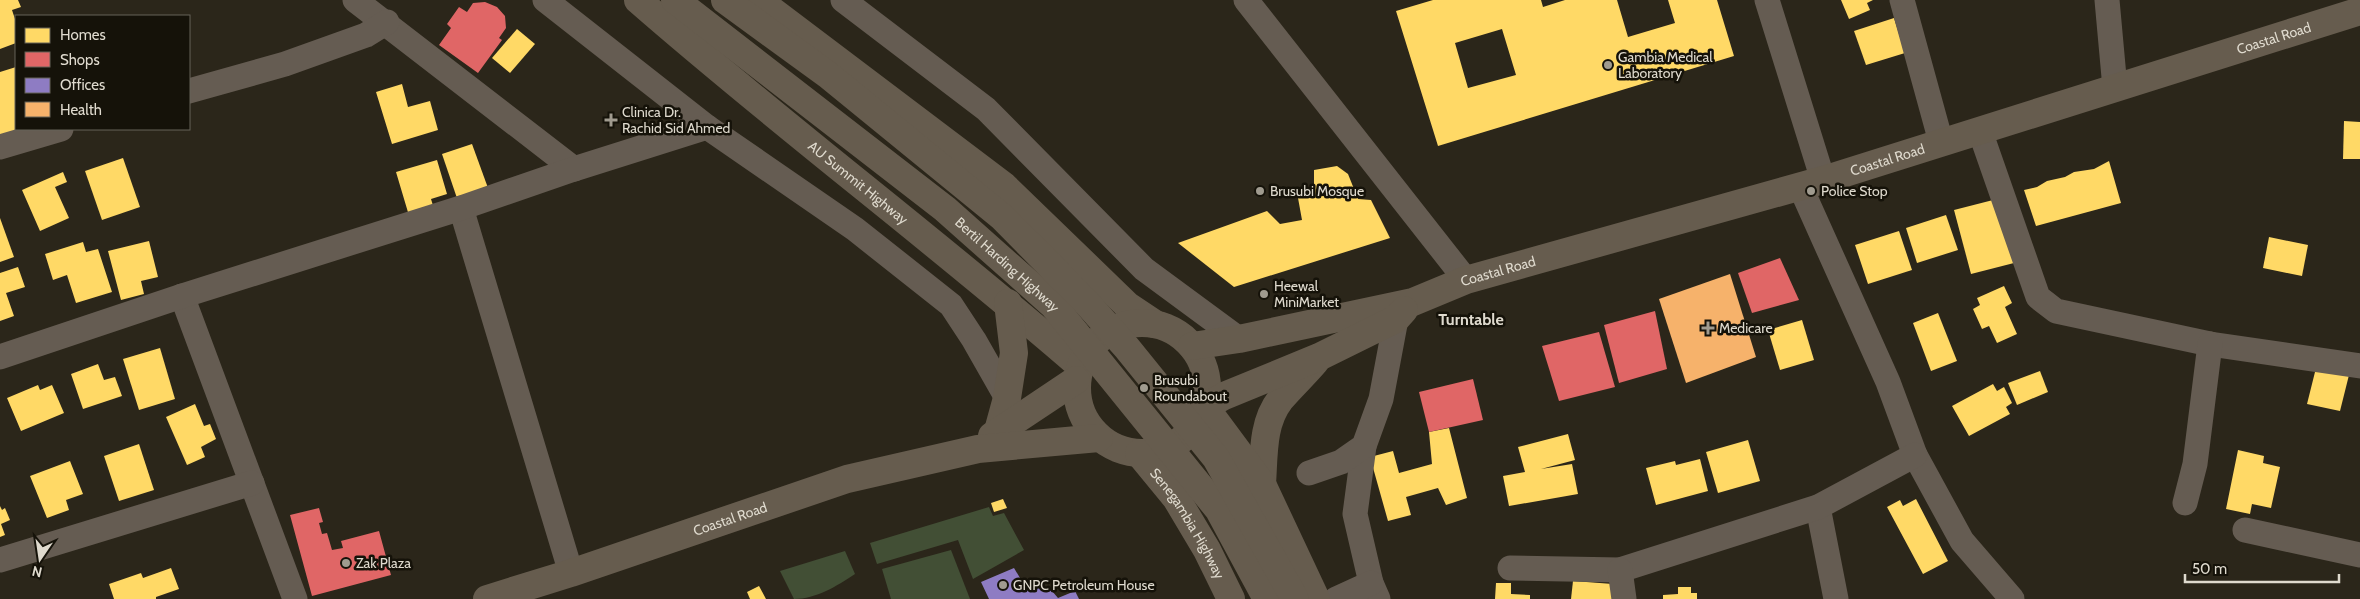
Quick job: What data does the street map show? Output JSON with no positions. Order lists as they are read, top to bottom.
{
  "streets": {
    "main road": [
      "Coastal Road",
      "AU Summit Highway",
      "Bertil Harding Highway",
      "Senegambia Highway"
    ]
  },
  "crossings": [
    ["Coastal Road", "AU Summit Highway"],
    ["Coastal Road", "Senegambia Highway"],
    ["AU Summit Highway", "Senegambia Highway"]
  ],
  "districts": ["Turntable"],
  "places": {
    "other": [
      "Gambia Medical Laboratory",
      "Brusubi Mosque",
      "Police Stop",
      "Heewal MiniMarket",
      "Brusubi Roundabout",
      "Zak Plaza",
      "GNPC Petroleum House"
    ],
    "health": ["Clinica Dr. Rachid Sid Ahmed", "Medicare"]
  },
  "legend": [
    "Homes",
    "Shops",
    "Offices",
    "Health"
  ],
  "scale_bar": "50 m",
  "north": "bottom"
}
